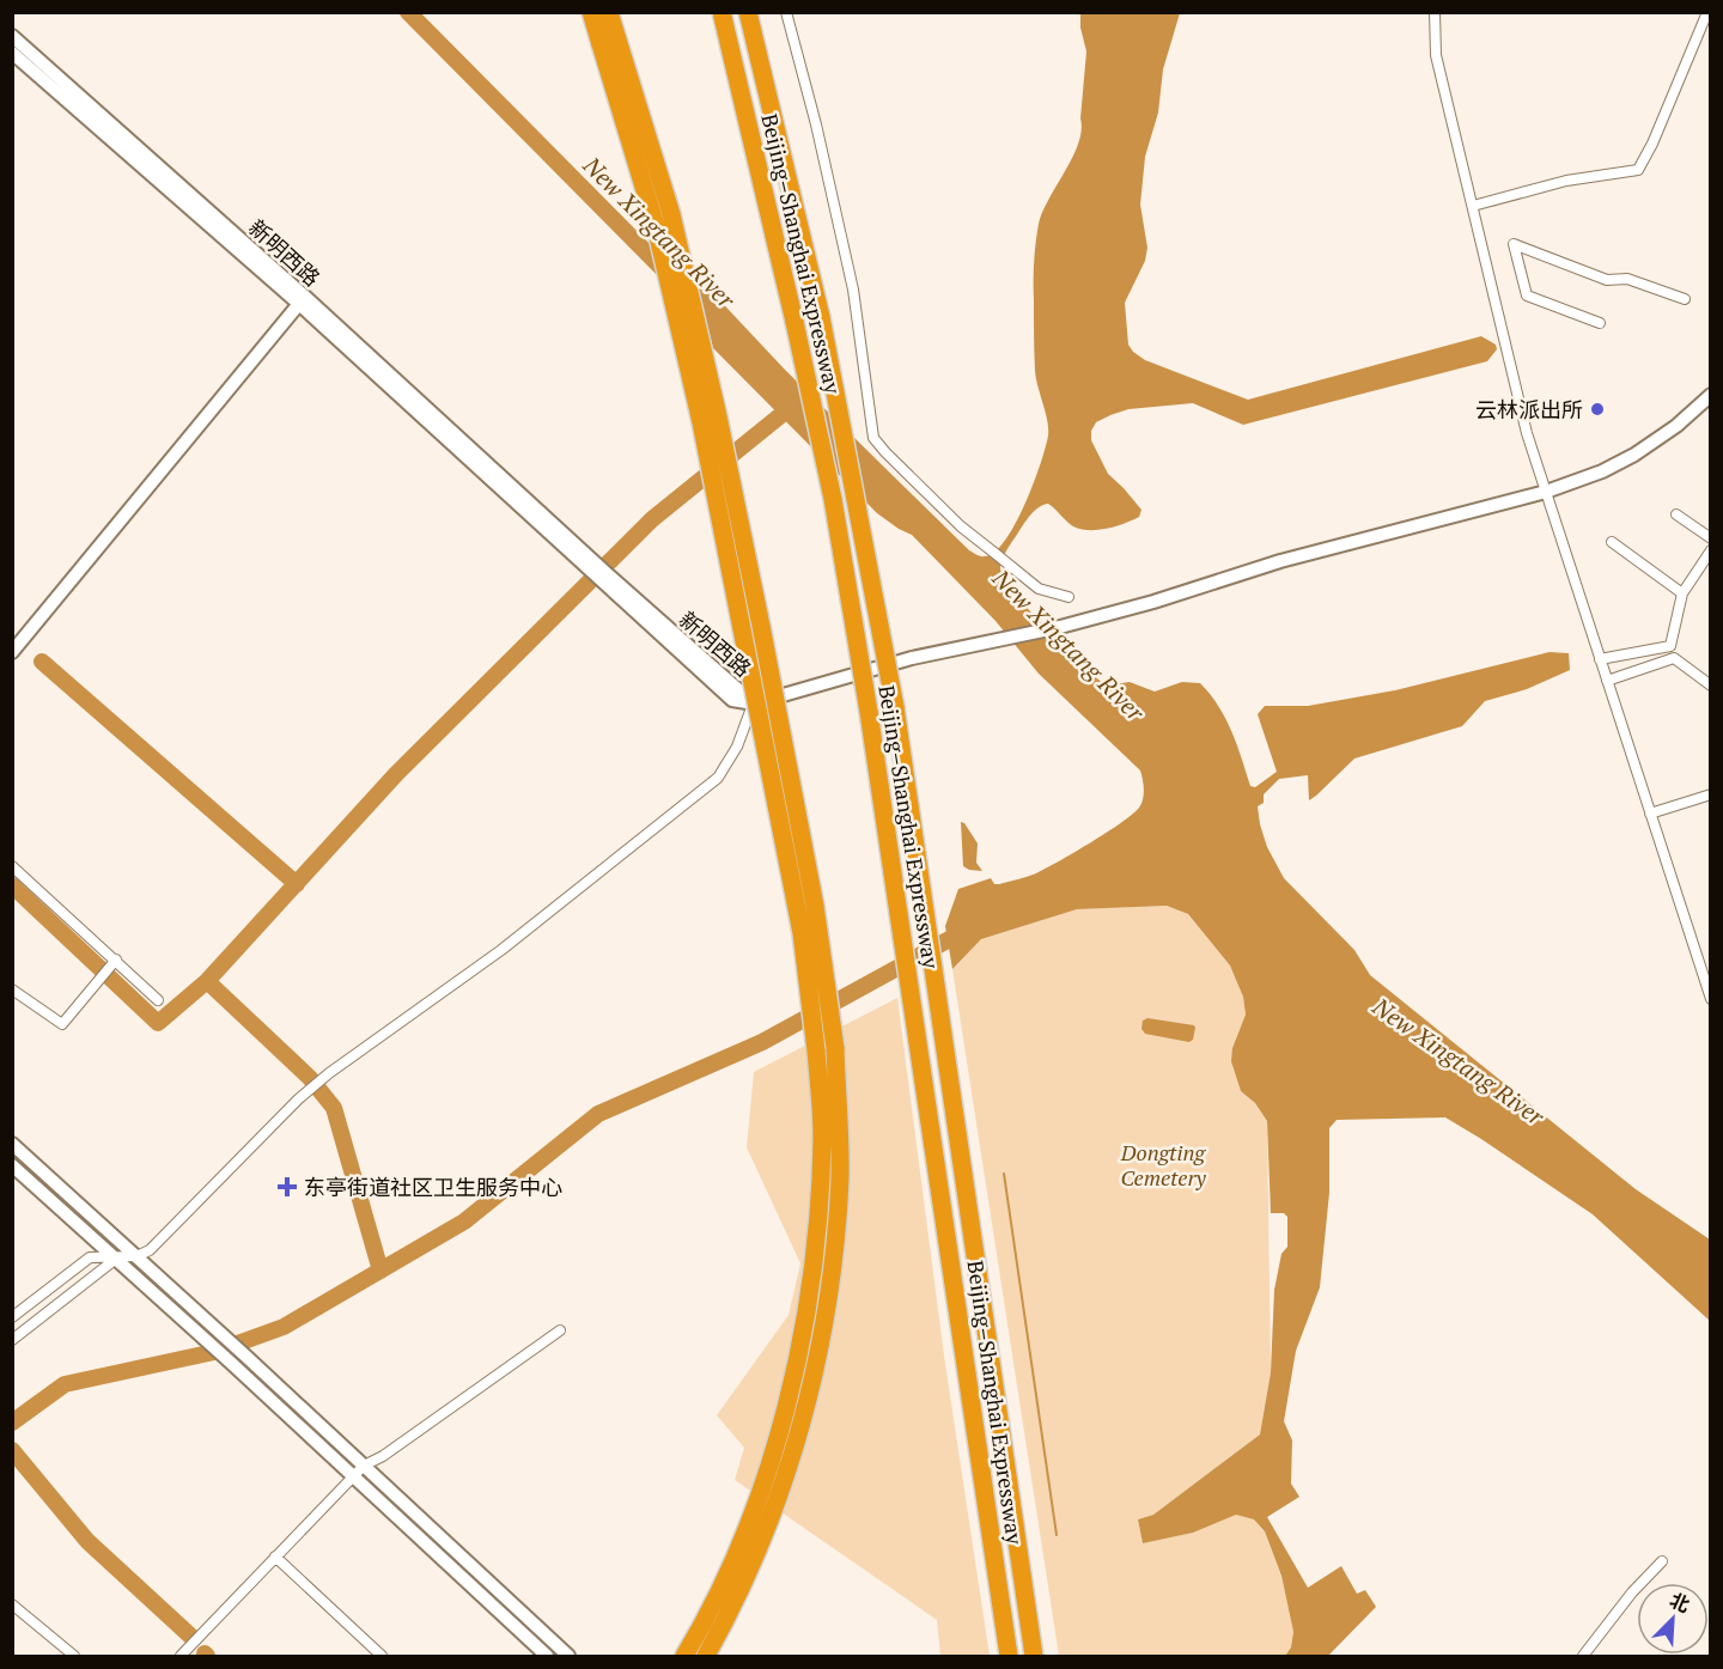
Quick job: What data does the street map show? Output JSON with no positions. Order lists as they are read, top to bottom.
{
  "streets": {
    "highway": ["Beijing–Shanghai Expressway"],
    "street": ["新明西路"]
  },
  "water": ["New Xingtang River"],
  "parks": ["Dongting Cemetery"],
  "places": {
    "other": ["云林派出所"],
    "health": ["东亭街道社区卫生服务中心"]
  },
  "north": "top right"
}
